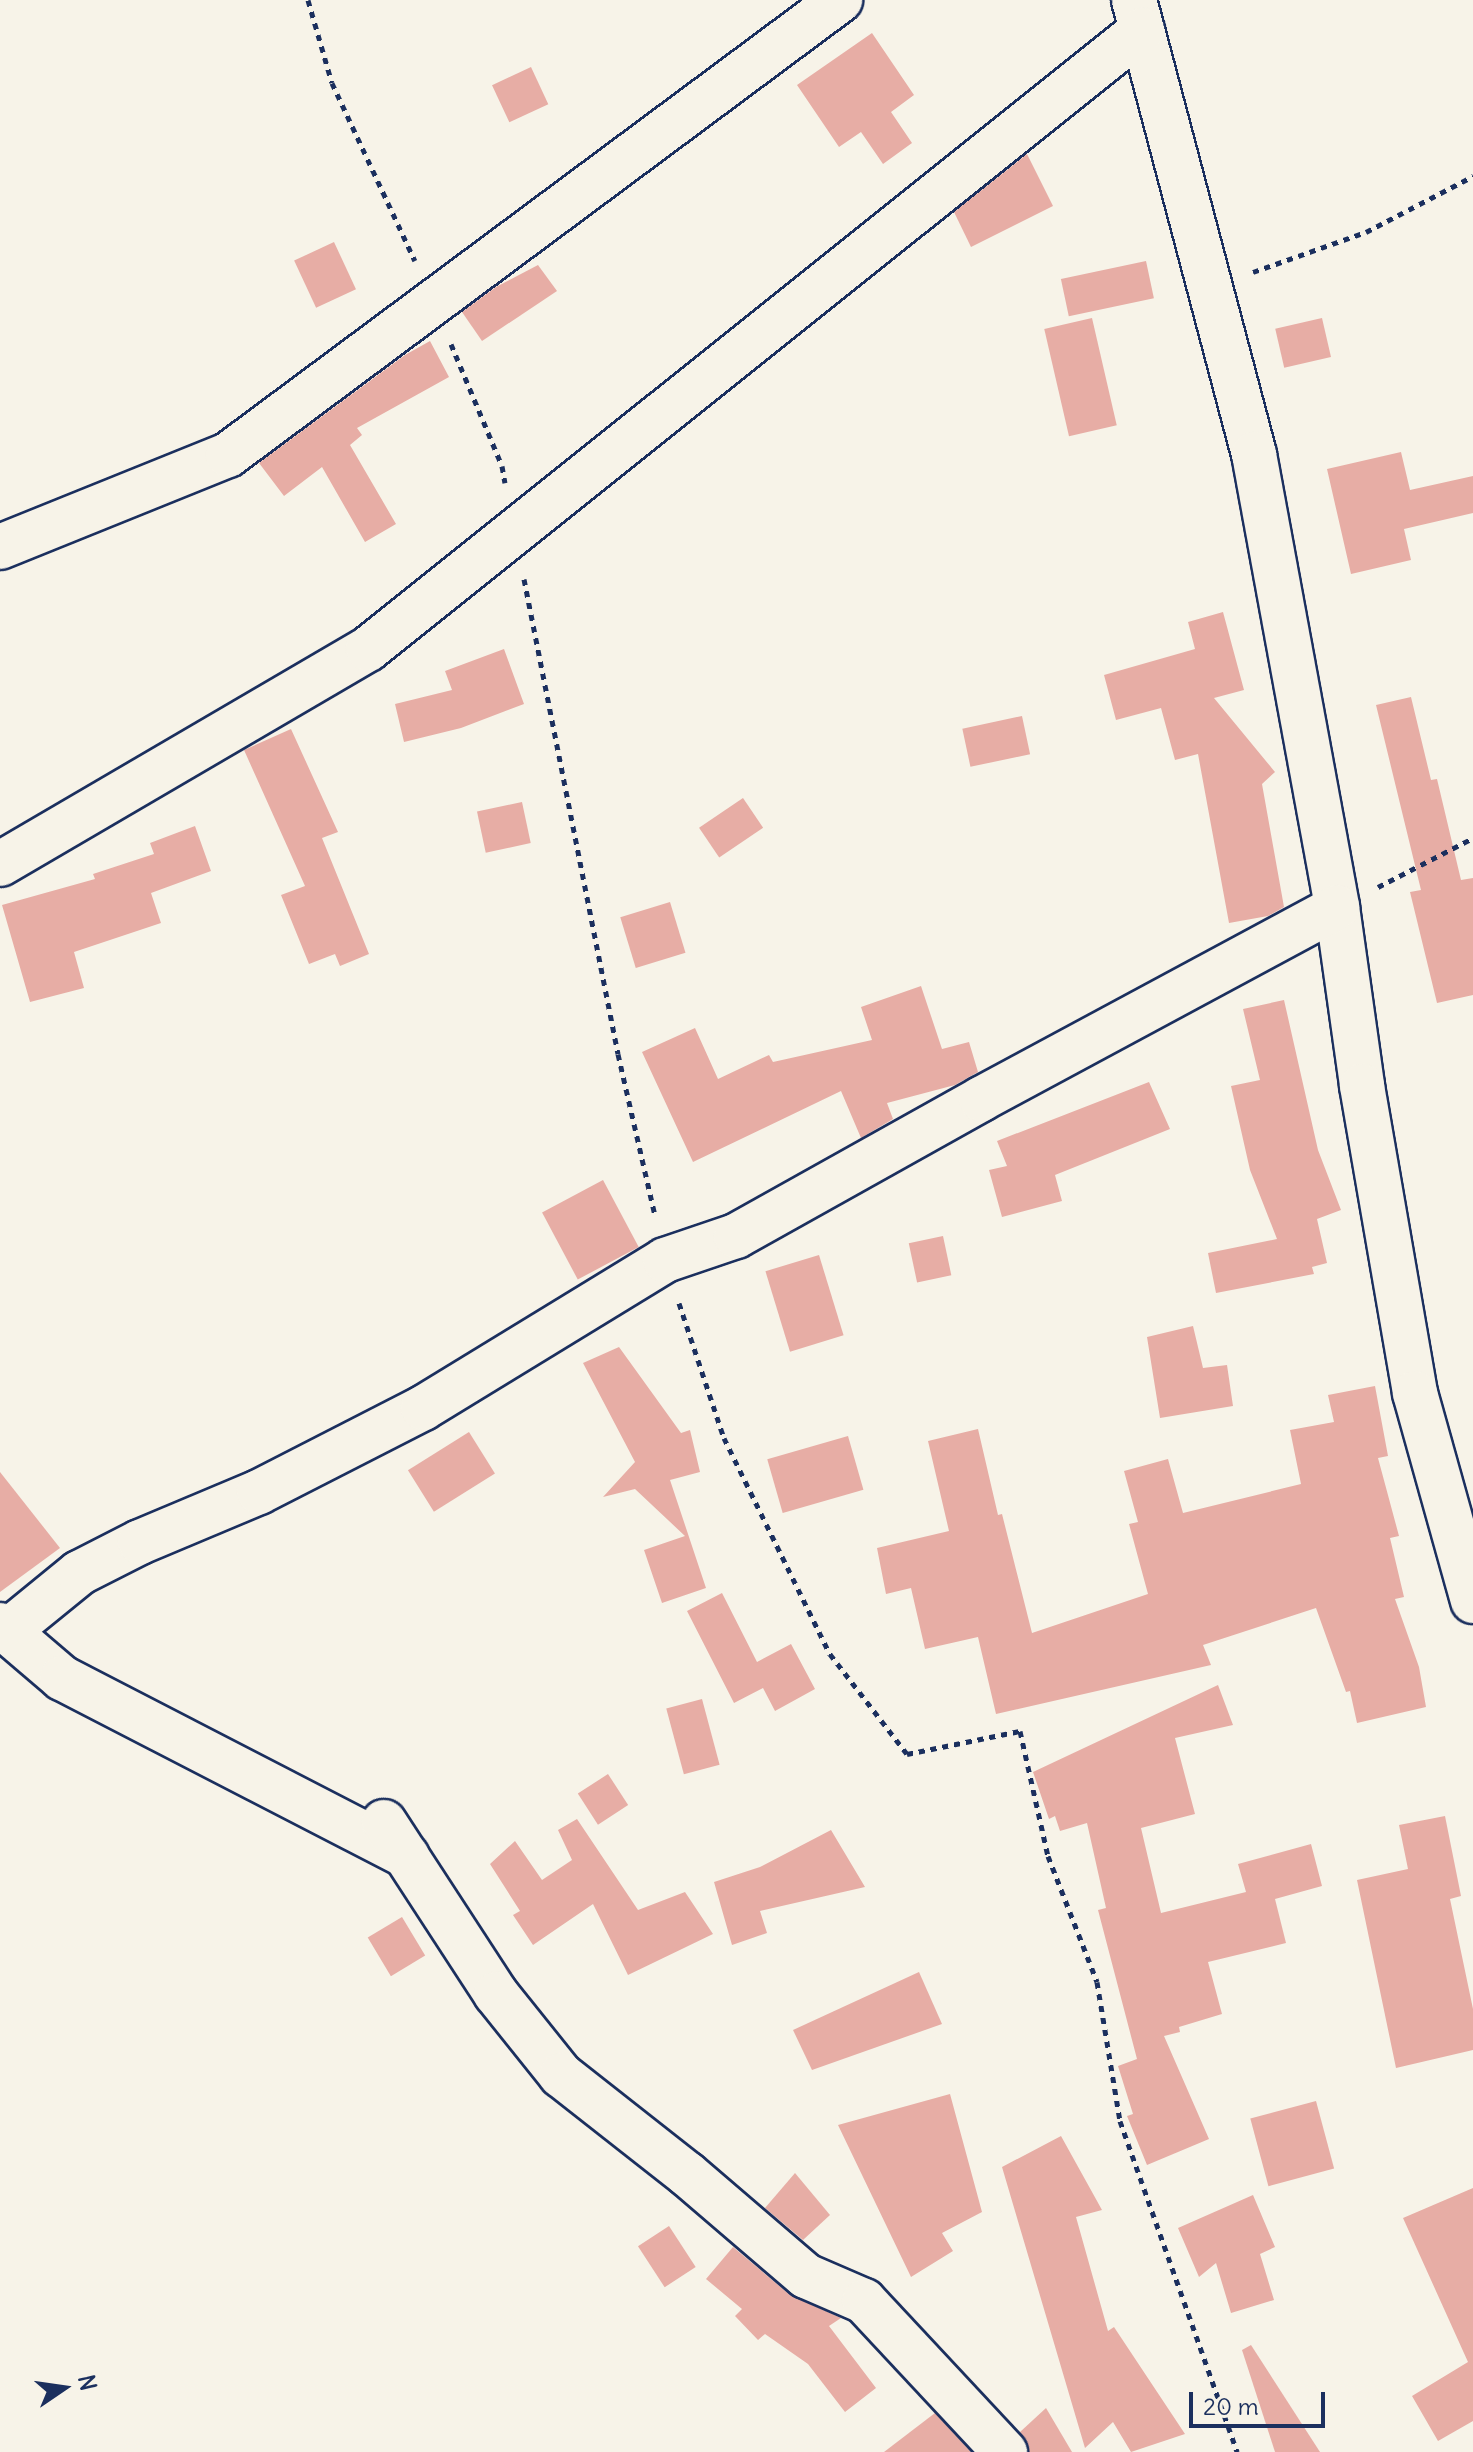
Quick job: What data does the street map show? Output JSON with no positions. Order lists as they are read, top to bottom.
{
  "scale_bar": "20 m",
  "north": "right"
}
